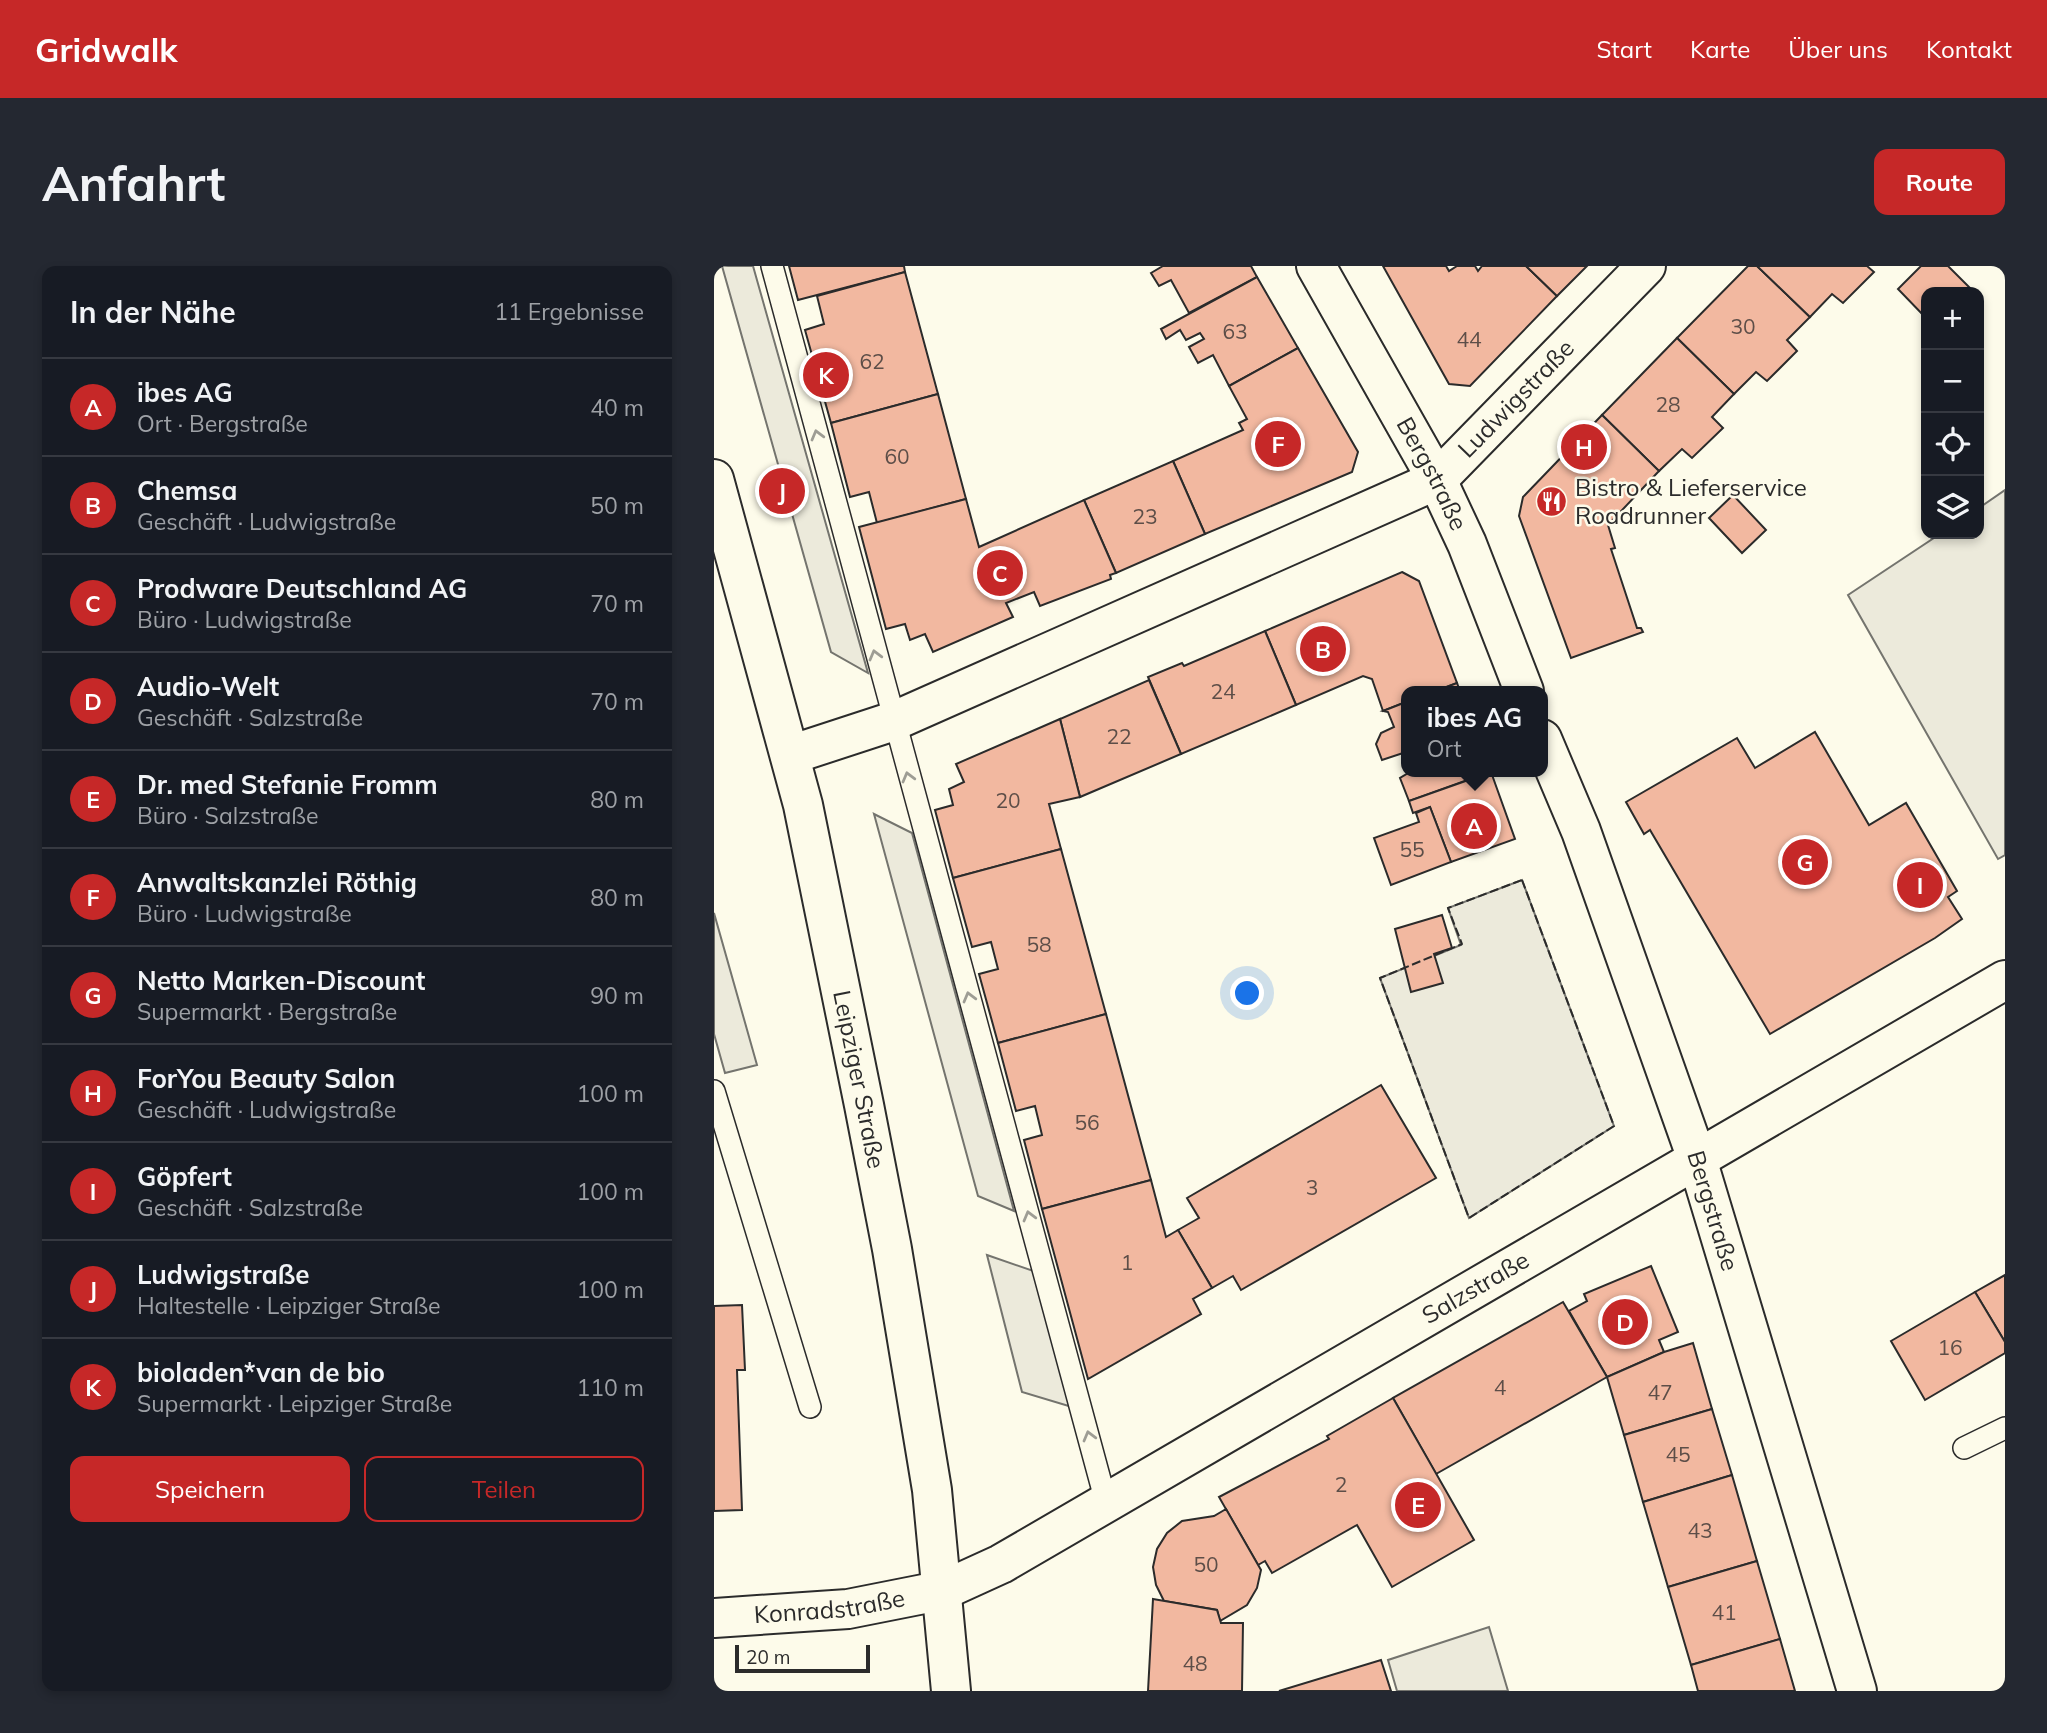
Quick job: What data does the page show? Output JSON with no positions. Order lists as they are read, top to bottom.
{
  "streets": {
    "main road": [
      "Ludwigstraße",
      "Bergstraße",
      "Leipziger Straße",
      "Salzstraße",
      "Konradstraße"
    ]
  },
  "crossings": [
    ["Ludwigstraße", "Bergstraße"],
    ["Ludwigstraße", "Leipziger Straße"],
    ["Bergstraße", "Salzstraße"],
    ["Leipziger Straße", "Salzstraße"],
    ["Leipziger Straße", "Konradstraße"],
    ["Salzstraße", "Konradstraße"]
  ],
  "places": {
    "restaurant": ["Bistro & Lieferservice Roadrunner"]
  },
  "house_numbers": [
    "30",
    "63",
    "44",
    "62",
    "28",
    "60",
    "23",
    "24",
    "22",
    "20",
    "55",
    "58",
    "56",
    "3",
    "1",
    "16",
    "4",
    "47",
    "45",
    "2",
    "43",
    "50",
    "41",
    "48"
  ],
  "scale_bar": "20 m",
  "page": {
    "header": "Gridwalk",
    "nav": [
      "Start",
      "Karte",
      "Über uns",
      "Kontakt"
    ],
    "buttons": [
      "Route",
      ["Speichern", "Teilen"]
    ],
    "title": "Anfahrt",
    "heading": ["In der Nähe", "11 Ergebnisse"],
    "map_buttons": ["+", "−"],
    "pins": [
      "K",
      "F",
      "H",
      "J",
      "C",
      "B",
      "A",
      "G",
      "I",
      "D",
      "E"
    ],
    "list": [
      {
        "mark": "A",
        "name": "ibes AG",
        "note": "Ort · Bergstraße",
        "value": "40 m"
      },
      {
        "mark": "B",
        "name": "Chemsa",
        "note": "Geschäft · Ludwigstraße",
        "value": "50 m"
      },
      {
        "mark": "C",
        "name": "Prodware Deutschland AG",
        "note": "Büro · Ludwigstraße",
        "value": "70 m"
      },
      {
        "mark": "D",
        "name": "Audio-Welt",
        "note": "Geschäft · Salzstraße",
        "value": "70 m"
      },
      {
        "mark": "E",
        "name": "Dr. med Stefanie Fromm",
        "note": "Büro · Salzstraße",
        "value": "80 m"
      },
      {
        "mark": "F",
        "name": "Anwaltskanzlei Röthig",
        "note": "Büro · Ludwigstraße",
        "value": "80 m"
      },
      {
        "mark": "G",
        "name": "Netto Marken-Discount",
        "note": "Supermarkt · Bergstraße",
        "value": "90 m"
      },
      {
        "mark": "H",
        "name": "ForYou Beauty Salon",
        "note": "Geschäft · Ludwigstraße",
        "value": "100 m"
      },
      {
        "mark": "I",
        "name": "Göpfert",
        "note": "Geschäft · Salzstraße",
        "value": "100 m"
      },
      {
        "mark": "J",
        "name": "Ludwigstraße",
        "note": "Haltestelle · Leipziger Straße",
        "value": "100 m"
      },
      {
        "mark": "K",
        "name": "bioladen*van de bio",
        "note": "Supermarkt · Leipziger Straße",
        "value": "110 m"
      }
    ],
    "popup": ["ibes AG", "Ort"],
    "scale": "20 m"
  }
}
